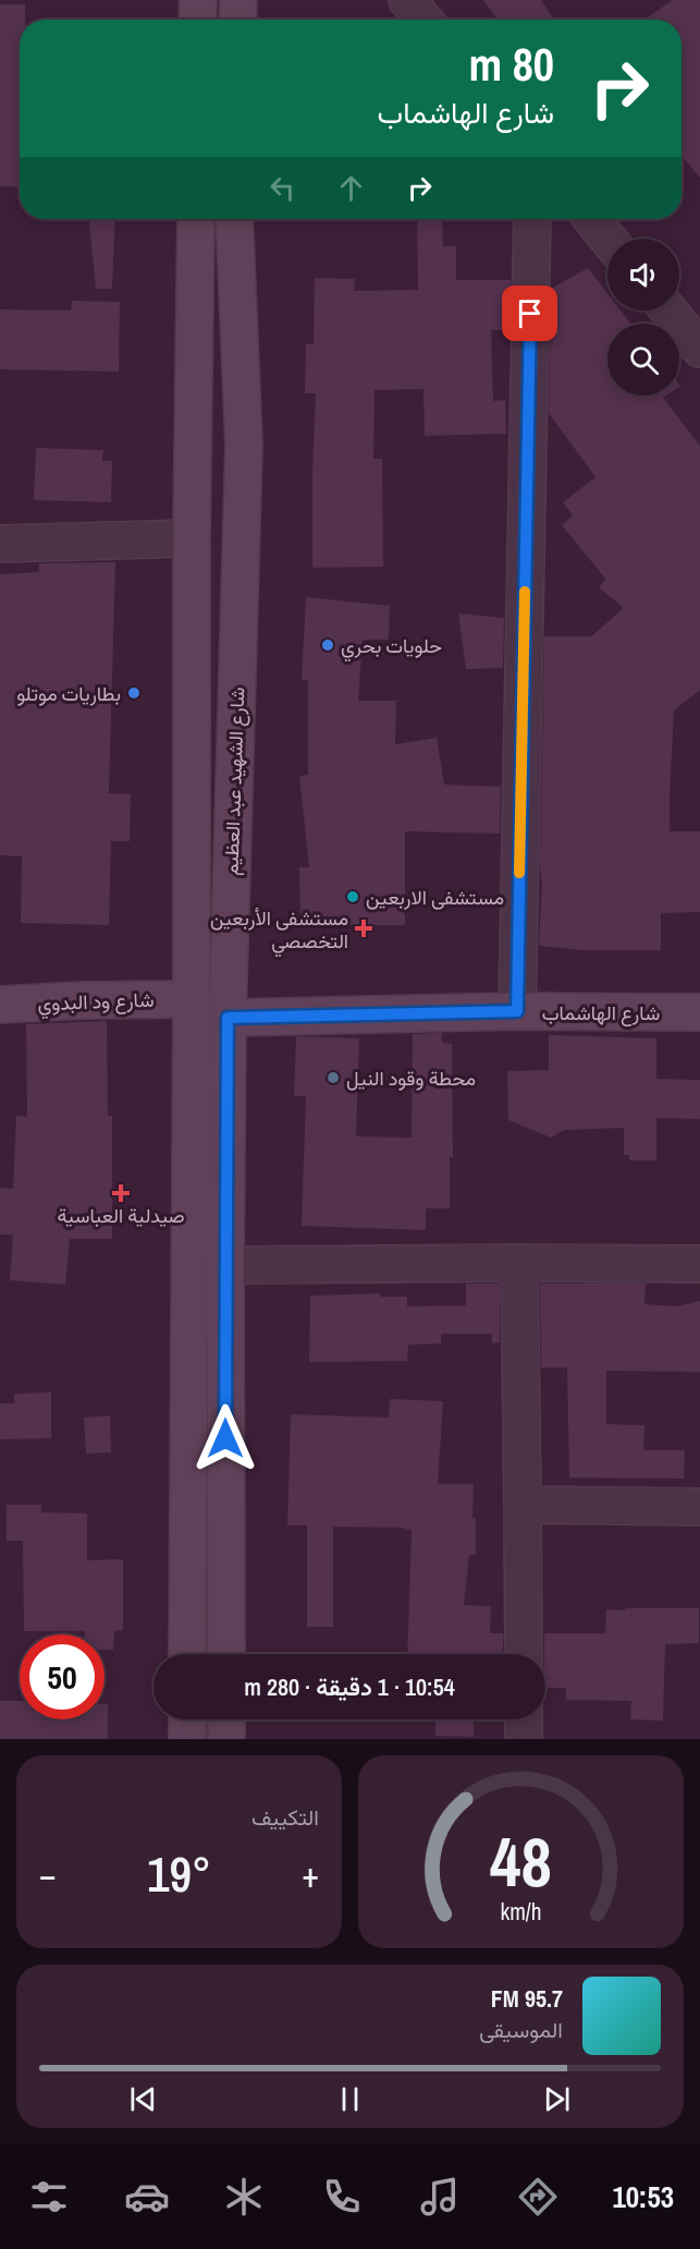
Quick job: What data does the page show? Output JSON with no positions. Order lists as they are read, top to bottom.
{
  "streets": {
    "main road": ["شارع الشهيد عبد العظيم", "شارع ود البدوي", "شارع الهاشماب"]
  },
  "crossings": [
    ["شارع الشهيد عبد العظيم", "شارع ود البدوي"],
    ["شارع الشهيد عبد العظيم", "شارع الهاشماب"]
  ],
  "places": {
    "other": [
      "حلويات بحري",
      "بطاريات موتلو",
      "مستشفى الاربعين",
      "محطة وقود النيل"
    ],
    "health": ["مستشفى الأربعين التخصصي", "صيدلية العباسية"]
  },
  "page": {
    "turn": ["80 m", "شارع الهاشماب"],
    "limit": "50",
    "trip": "10:54 · 1 دقيقة · 280 m",
    "tile": "التكييف",
    "heat": ["−", "19°", "+"],
    "song": ["95.7 FM", "الموسيقى"],
    "tabs": "10:53",
    "gauge": ["48", "km/h"]
  }
}
